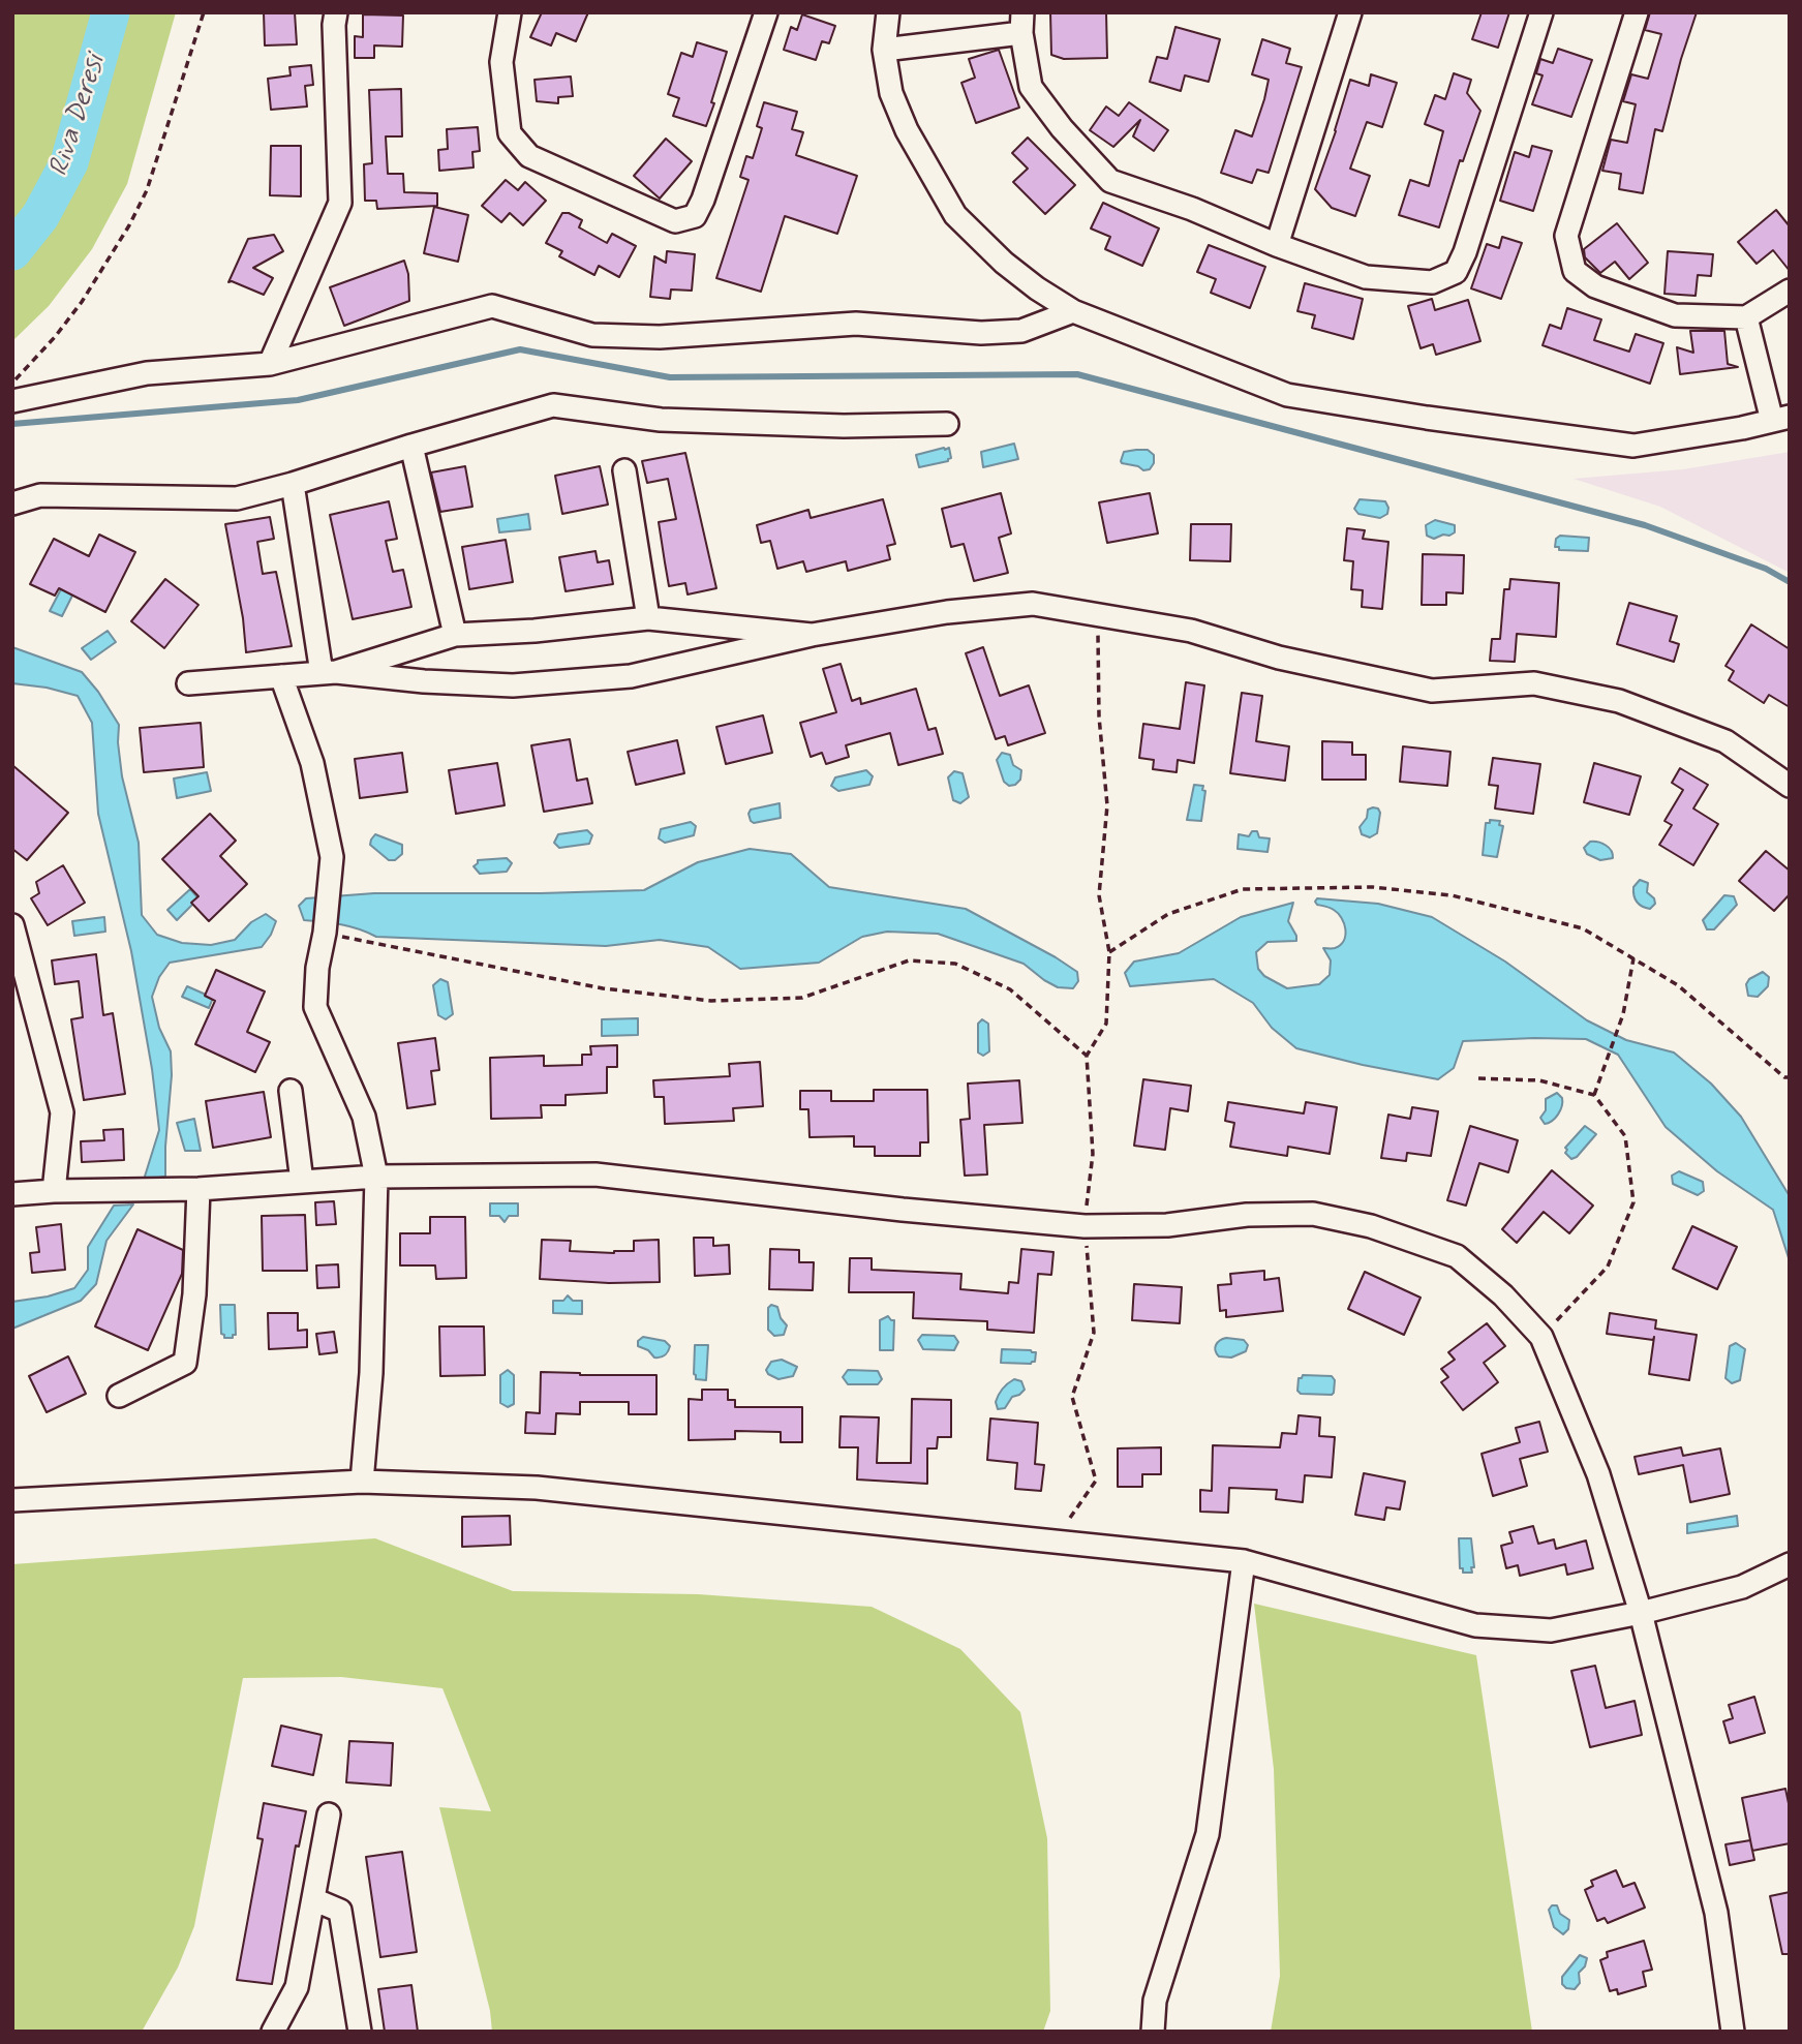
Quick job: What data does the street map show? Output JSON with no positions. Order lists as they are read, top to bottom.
{
  "water": ["Riva Deresi"]
}
